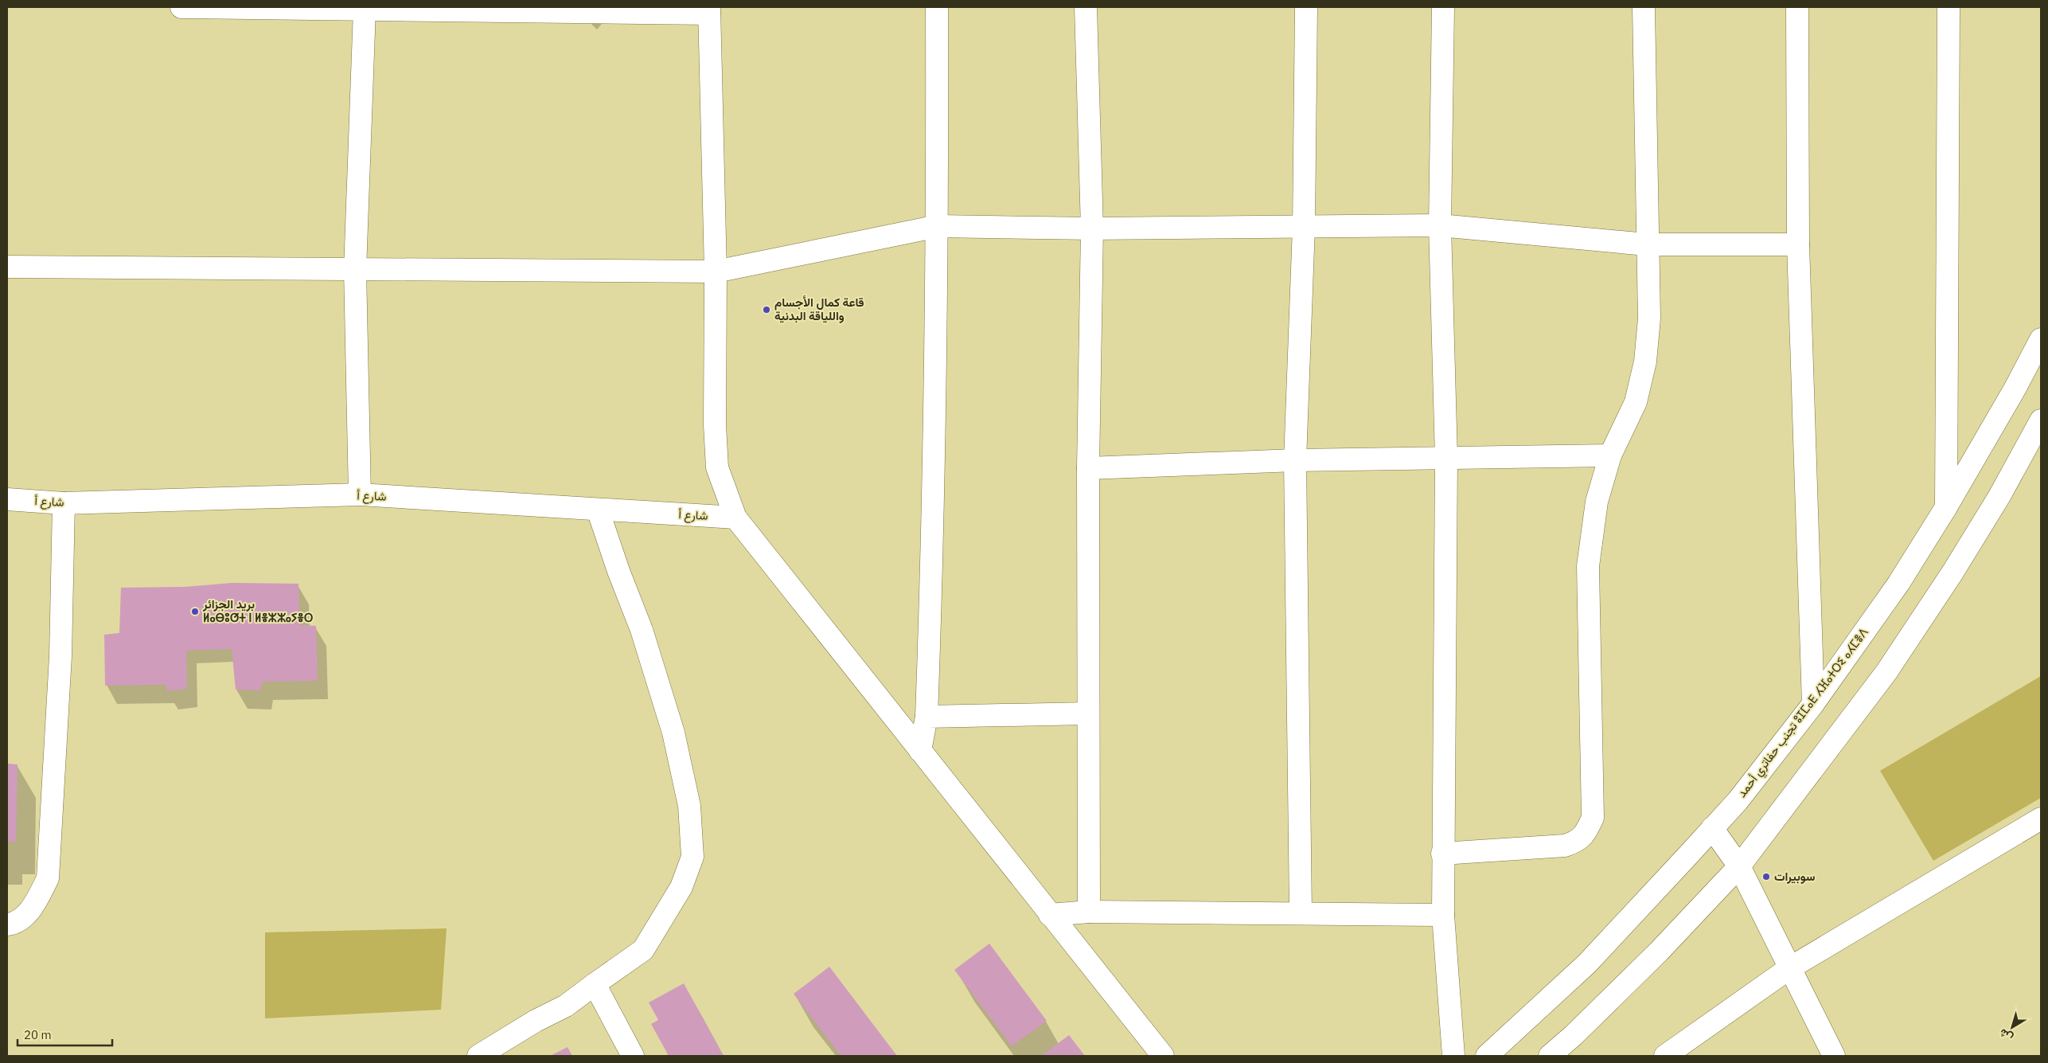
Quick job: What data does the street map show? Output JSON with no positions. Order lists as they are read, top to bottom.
{
  "streets": {
    "street": ["شارع أ", "تجنب حفاتري أحمد ⵓⵊⵎⴰⴹ ⵃⴼⴰⵜⵔⵉ ⴰⵃⵎⴻⴷ"]
  },
  "places": ["قاعة كمال الأجسام واللياقة البدنية", "بريد الجزائر ⵍⴰⴱⵓⵚⵜ ⵏ ⵍⴻⵣⵣⴰⵢⴻⵔ", "سوبيرات"],
  "scale_bar": "20 m",
  "north": "bottom left"
}
